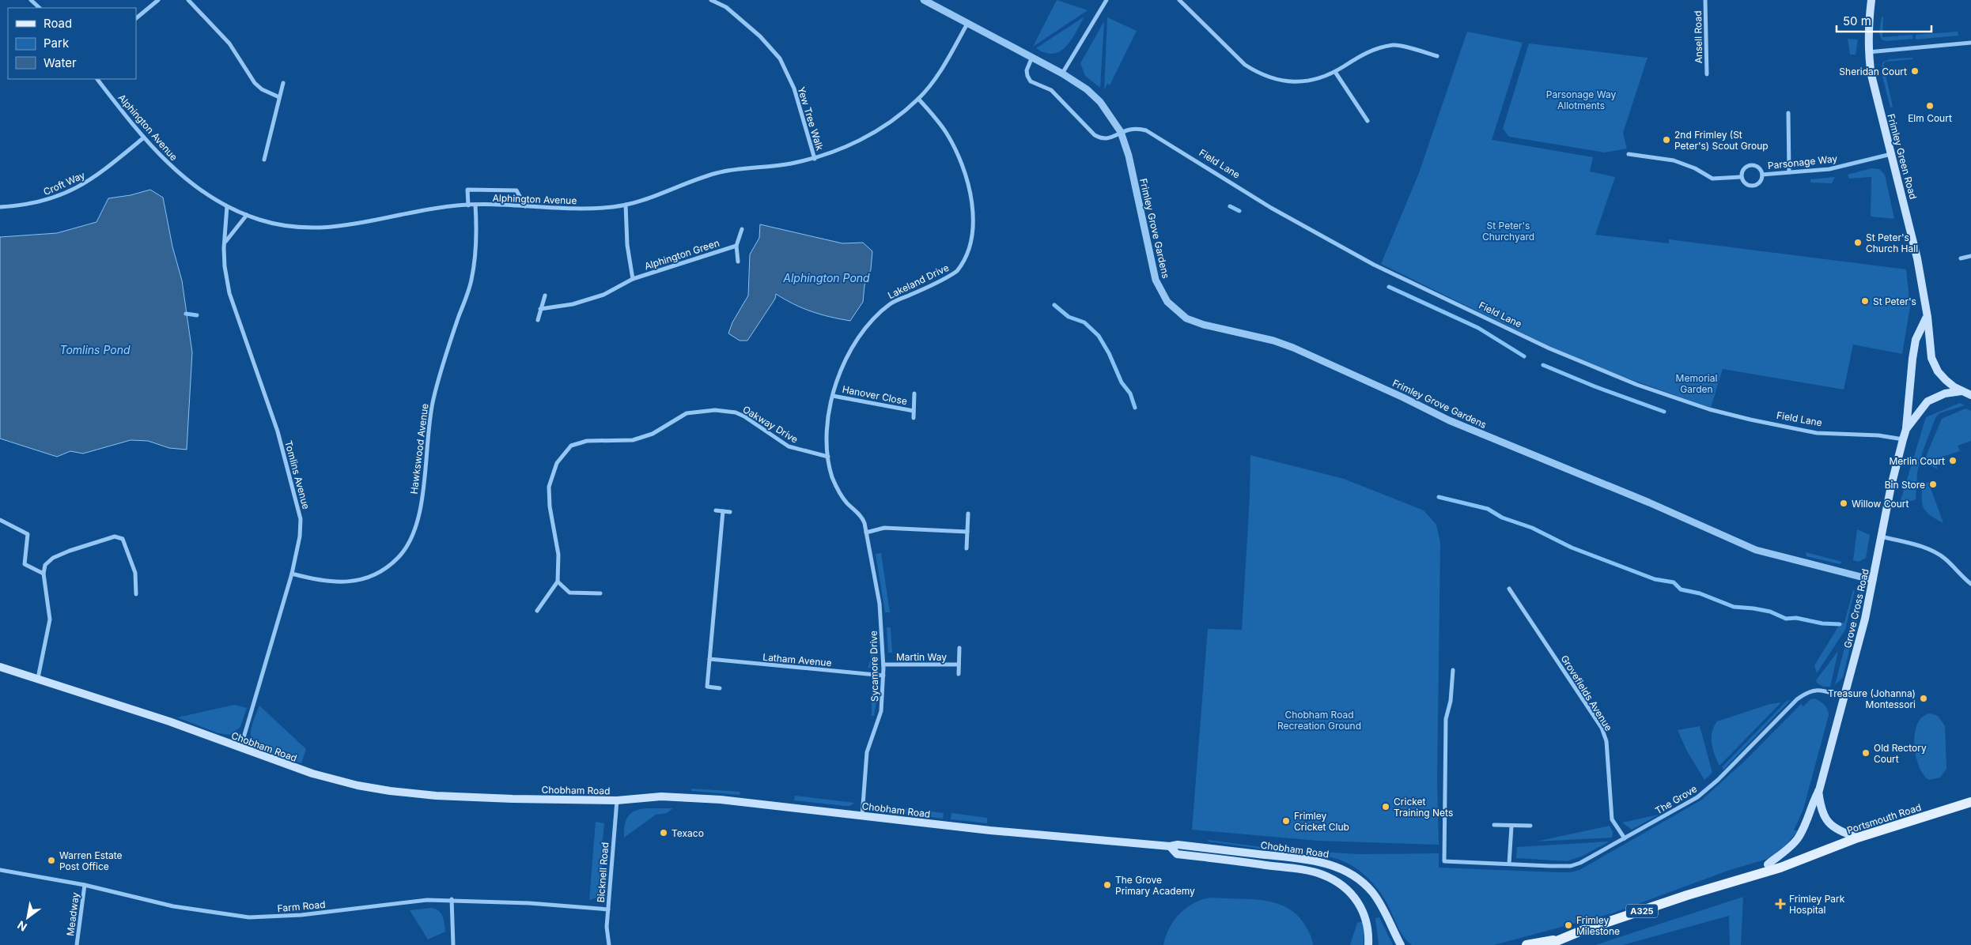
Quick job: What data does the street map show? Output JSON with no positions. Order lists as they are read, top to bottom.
{
  "streets": {
    "main road": [
      "Frimley Green Road",
      "Grove Cross Road",
      "Chobham Road",
      "Portsmouth Road",
      "A325"
    ],
    "street": [
      "Ansell Road",
      "Yew Tree Walk",
      "Alphington Avenue",
      "Parsonage Way",
      "Field Lane",
      "Croft Way",
      "Frimley Grove Gardens",
      "Alphington Green",
      "Lakeland Drive",
      "Hanover Close",
      "Oakway Drive",
      "Hawkswood Avenue",
      "Tomlins Avenue",
      "Martin Way",
      "Latham Avenue",
      "Sycamore Drive",
      "Grovefields Avenue",
      "The Grove",
      "Bicknell Road",
      "Farm Road",
      "Meadway"
    ]
  },
  "crossings": [
    ["Yew Tree Walk", "Alphington Avenue"],
    ["Alphington Avenue", "Croft Way"],
    ["Alphington Avenue", "Alphington Green"],
    ["Alphington Avenue", "Lakeland Drive"],
    ["Alphington Avenue", "Hawkswood Avenue"],
    ["Alphington Avenue", "Tomlins Avenue"],
    ["Frimley Green Road", "Parsonage Way"],
    ["Frimley Green Road", "Grove Cross Road"],
    ["Field Lane", "Frimley Grove Gardens"],
    ["Field Lane", "Grove Cross Road"],
    ["Frimley Grove Gardens", "Grove Cross Road"],
    ["Lakeland Drive", "Hanover Close"],
    ["Lakeland Drive", "Oakway Drive"],
    ["Lakeland Drive", "Sycamore Drive"],
    ["Hawkswood Avenue", "Tomlins Avenue"],
    ["Tomlins Avenue", "Chobham Road"],
    ["Grove Cross Road", "The Grove"],
    ["Grove Cross Road", "Portsmouth Road"],
    ["Martin Way", "Sycamore Drive"],
    ["Latham Avenue", "Sycamore Drive"],
    ["Sycamore Drive", "Chobham Road"],
    ["Grovefields Avenue", "The Grove"],
    ["Chobham Road", "Bicknell Road"],
    ["Bicknell Road", "Farm Road"],
    ["Farm Road", "Meadway"]
  ],
  "water": ["Alphington Pond", "Tomlins Pond"],
  "parks": [
    "Parsonage Way Allotments",
    "St Peter's Churchyard",
    "Memorial Garden",
    "Chobham Road Recreation Ground"
  ],
  "places": {
    "other": [
      "Sheridan Court",
      "Elm Court",
      "2nd Frimley (St Peter's) Scout Group",
      "St Peter's Church Hall",
      "St Peter's",
      "Merlin Court",
      "Bin Store",
      "Willow Court",
      "Treasure (Johanna) Montessori",
      "Old Rectory Court",
      "Cricket Training Nets",
      "Frimley Cricket Club",
      "Texaco",
      "Warren Estate Post Office",
      "The Grove Primary Academy",
      "Frimley Milestone"
    ],
    "health": ["Frimley Park Hospital"]
  },
  "legend": ["Road", "Park", "Water"],
  "scale_bar": "50 m",
  "north": "bottom left"
}
